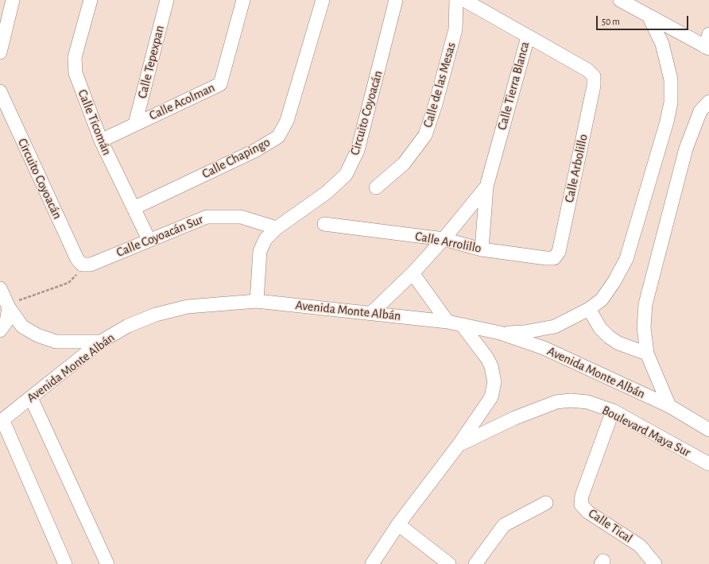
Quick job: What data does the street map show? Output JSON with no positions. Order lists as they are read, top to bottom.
{
  "streets": {
    "street": [
      "Calle Tepexpan",
      "Calle de las Mesas",
      "Calle Tierra Blanca",
      "Calle Acolman",
      "Circuito Coyoacán",
      "Calle Ticomán",
      "Calle Chapingo",
      "Calle Arbolillo",
      "Calle Coyoacán Sur",
      "Calle Arrolillo",
      "Avenida Monte Albán",
      "Boulevard Maya Sur",
      "Calle Tical"
    ]
  },
  "crossings": [
    ["Calle Tepexpan", "Calle Acolman"],
    ["Calle Tierra Blanca", "Calle Arbolillo"],
    ["Calle Tierra Blanca", "Calle Arrolillo"],
    ["Calle Tierra Blanca", "Avenida Monte Albán"],
    ["Calle Acolman", "Calle Ticomán"],
    ["Circuito Coyoacán", "Calle Coyoacán Sur"],
    ["Circuito Coyoacán", "Avenida Monte Albán"],
    ["Calle Ticomán", "Calle Chapingo"],
    ["Calle Ticomán", "Calle Coyoacán Sur"],
    ["Calle Arbolillo", "Calle Arrolillo"],
    ["Avenida Monte Albán", "Boulevard Maya Sur"],
    ["Boulevard Maya Sur", "Calle Tical"]
  ],
  "scale_bar": "50 m"
}
